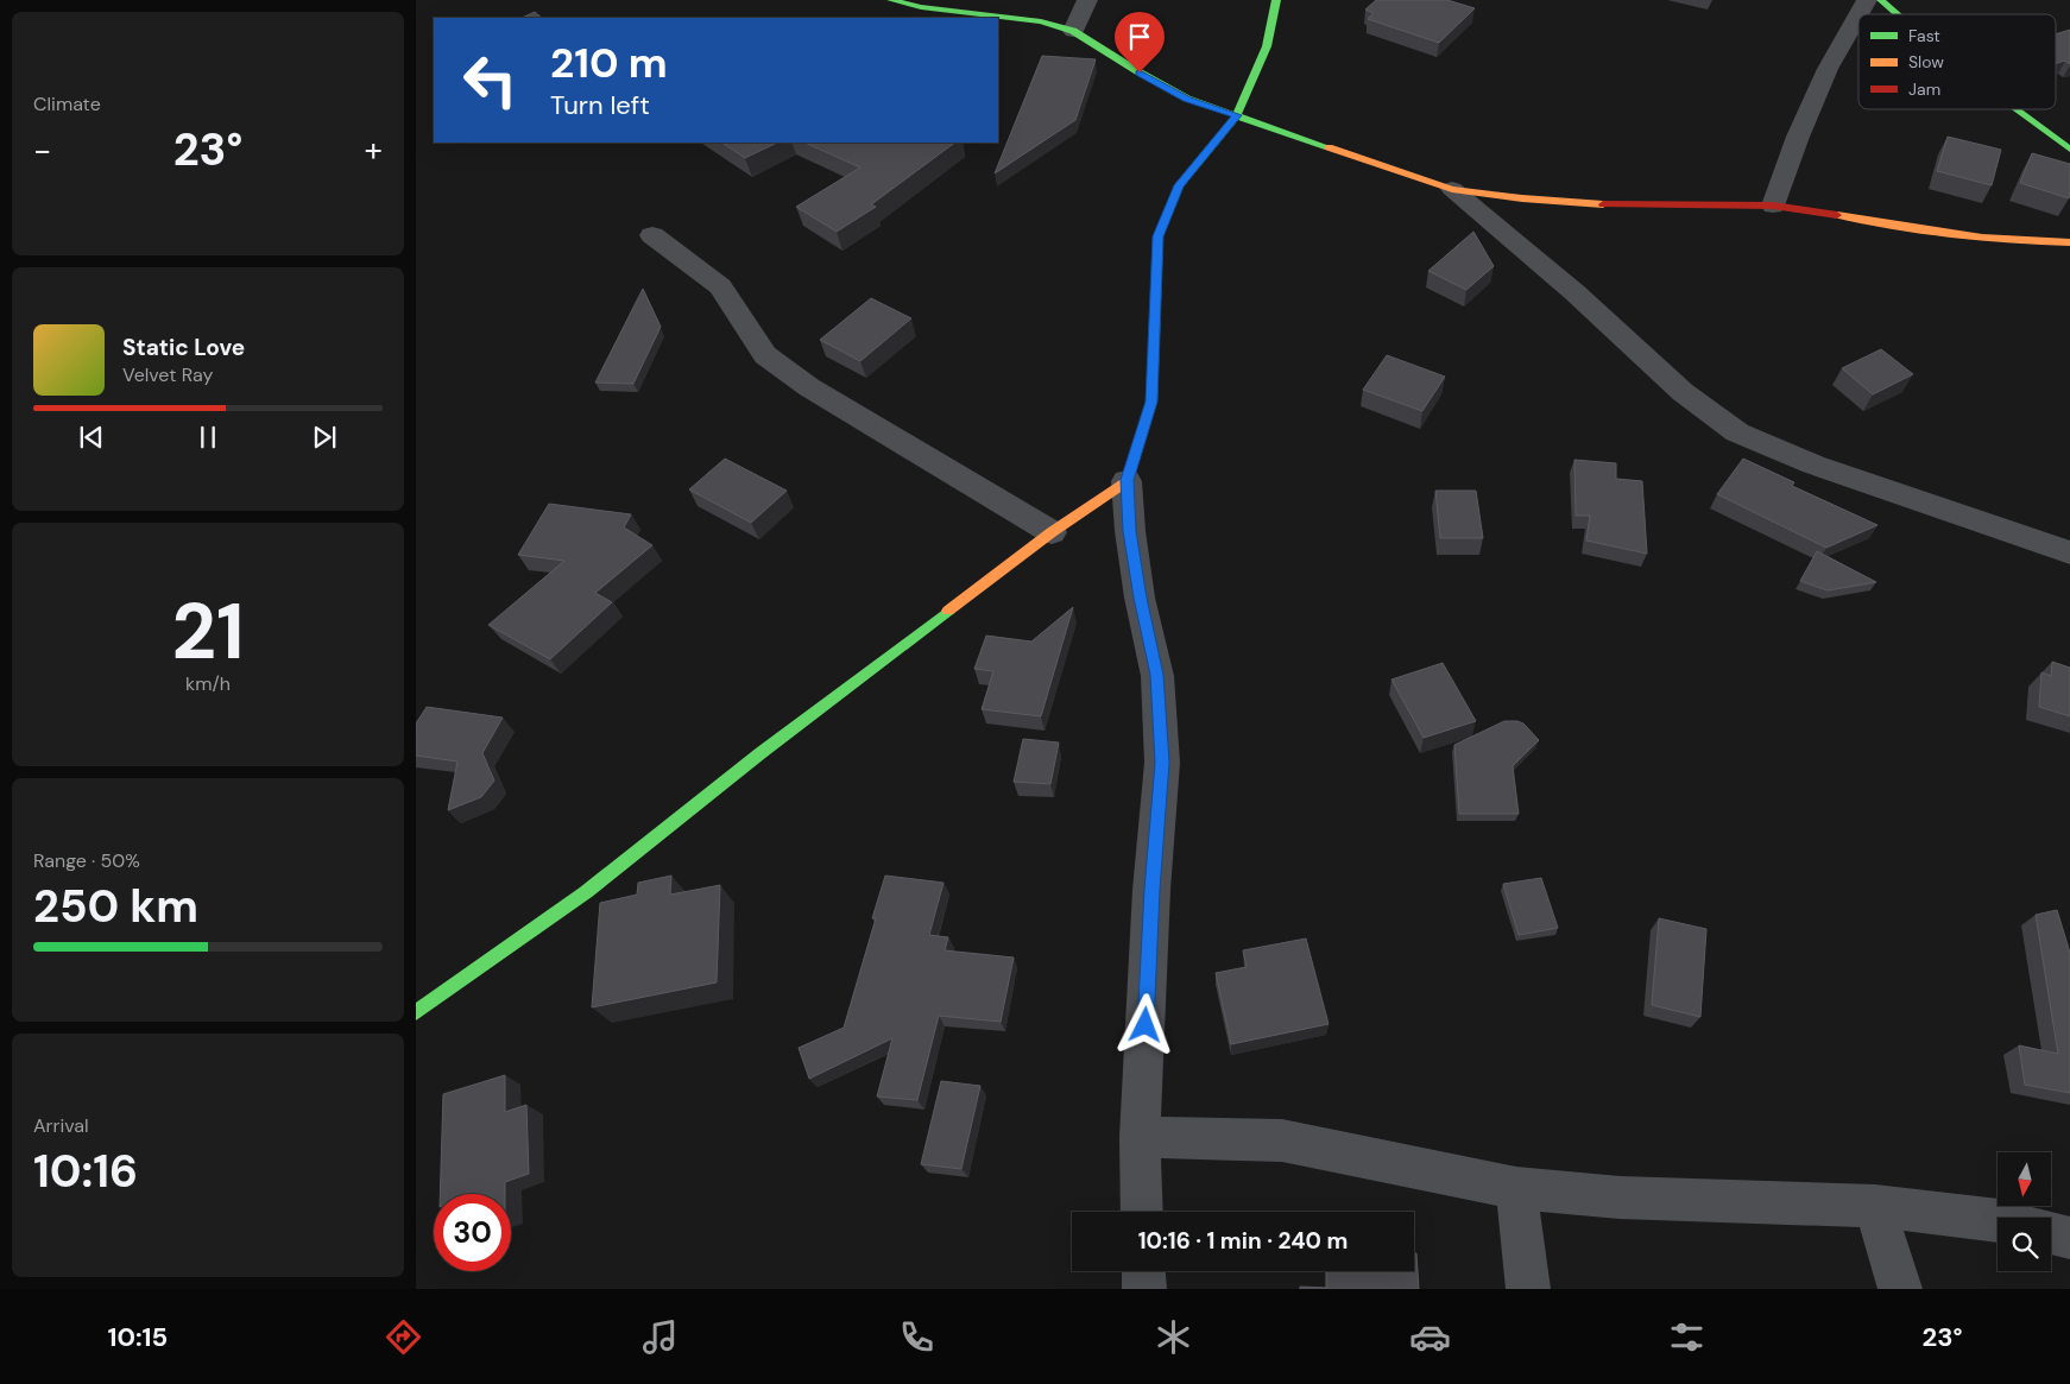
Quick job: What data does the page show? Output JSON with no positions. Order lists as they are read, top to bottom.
{
  "legend": ["Fast", "Slow", "Jam"],
  "north": "bottom",
  "page": {
    "tile": [
      "Climate",
      ["21", "km/h"],
      ["Range · 50%", "250 km"],
      ["Arrival", "10:16"]
    ],
    "turn": ["210 m", "Turn left"],
    "heat": ["−", "23°", "+"],
    "song": ["Static Love", "Velvet Ray"],
    "limit": "30",
    "trip": "10:16 · 1 min · 240 m",
    "tabs": ["10:15", "23°"]
  }
}
